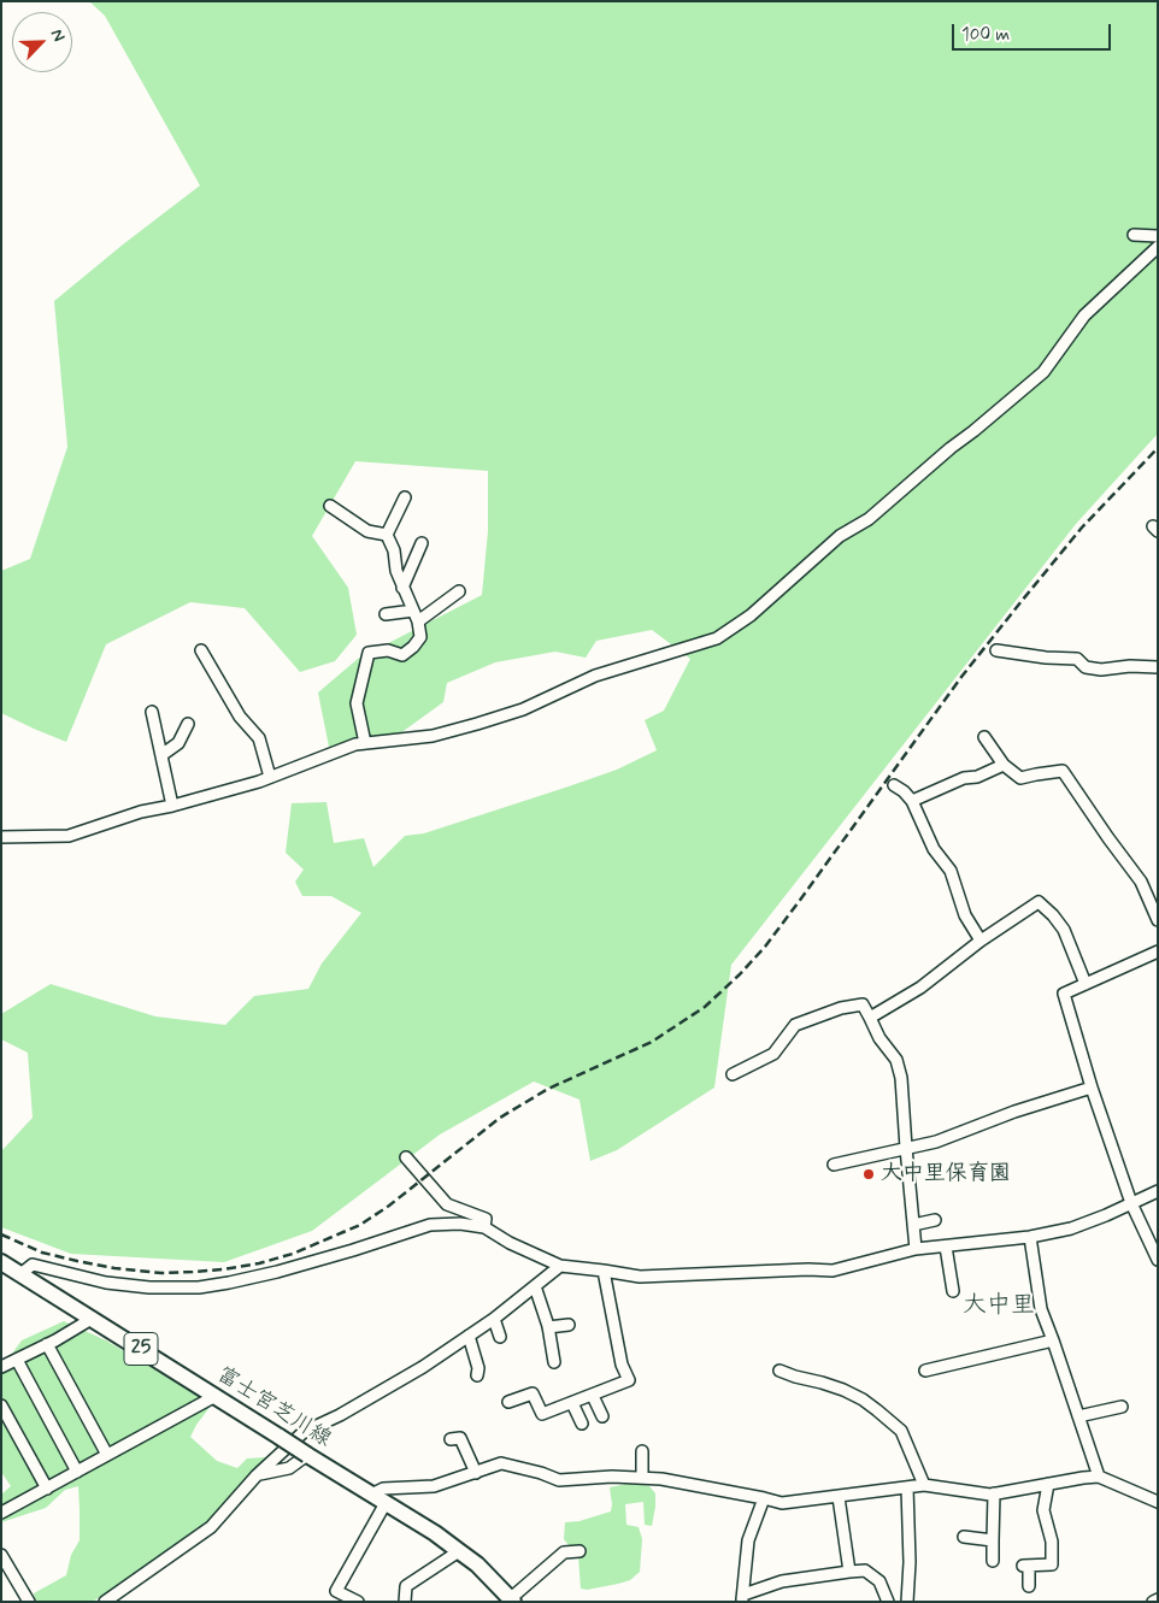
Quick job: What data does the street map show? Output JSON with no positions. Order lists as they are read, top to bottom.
{
  "streets": {
    "main road": ["25", "富士宮芝川線"]
  },
  "districts": ["大中里"],
  "places": ["大中里保育園"],
  "scale_bar": "100 m",
  "north": "top right"
}
